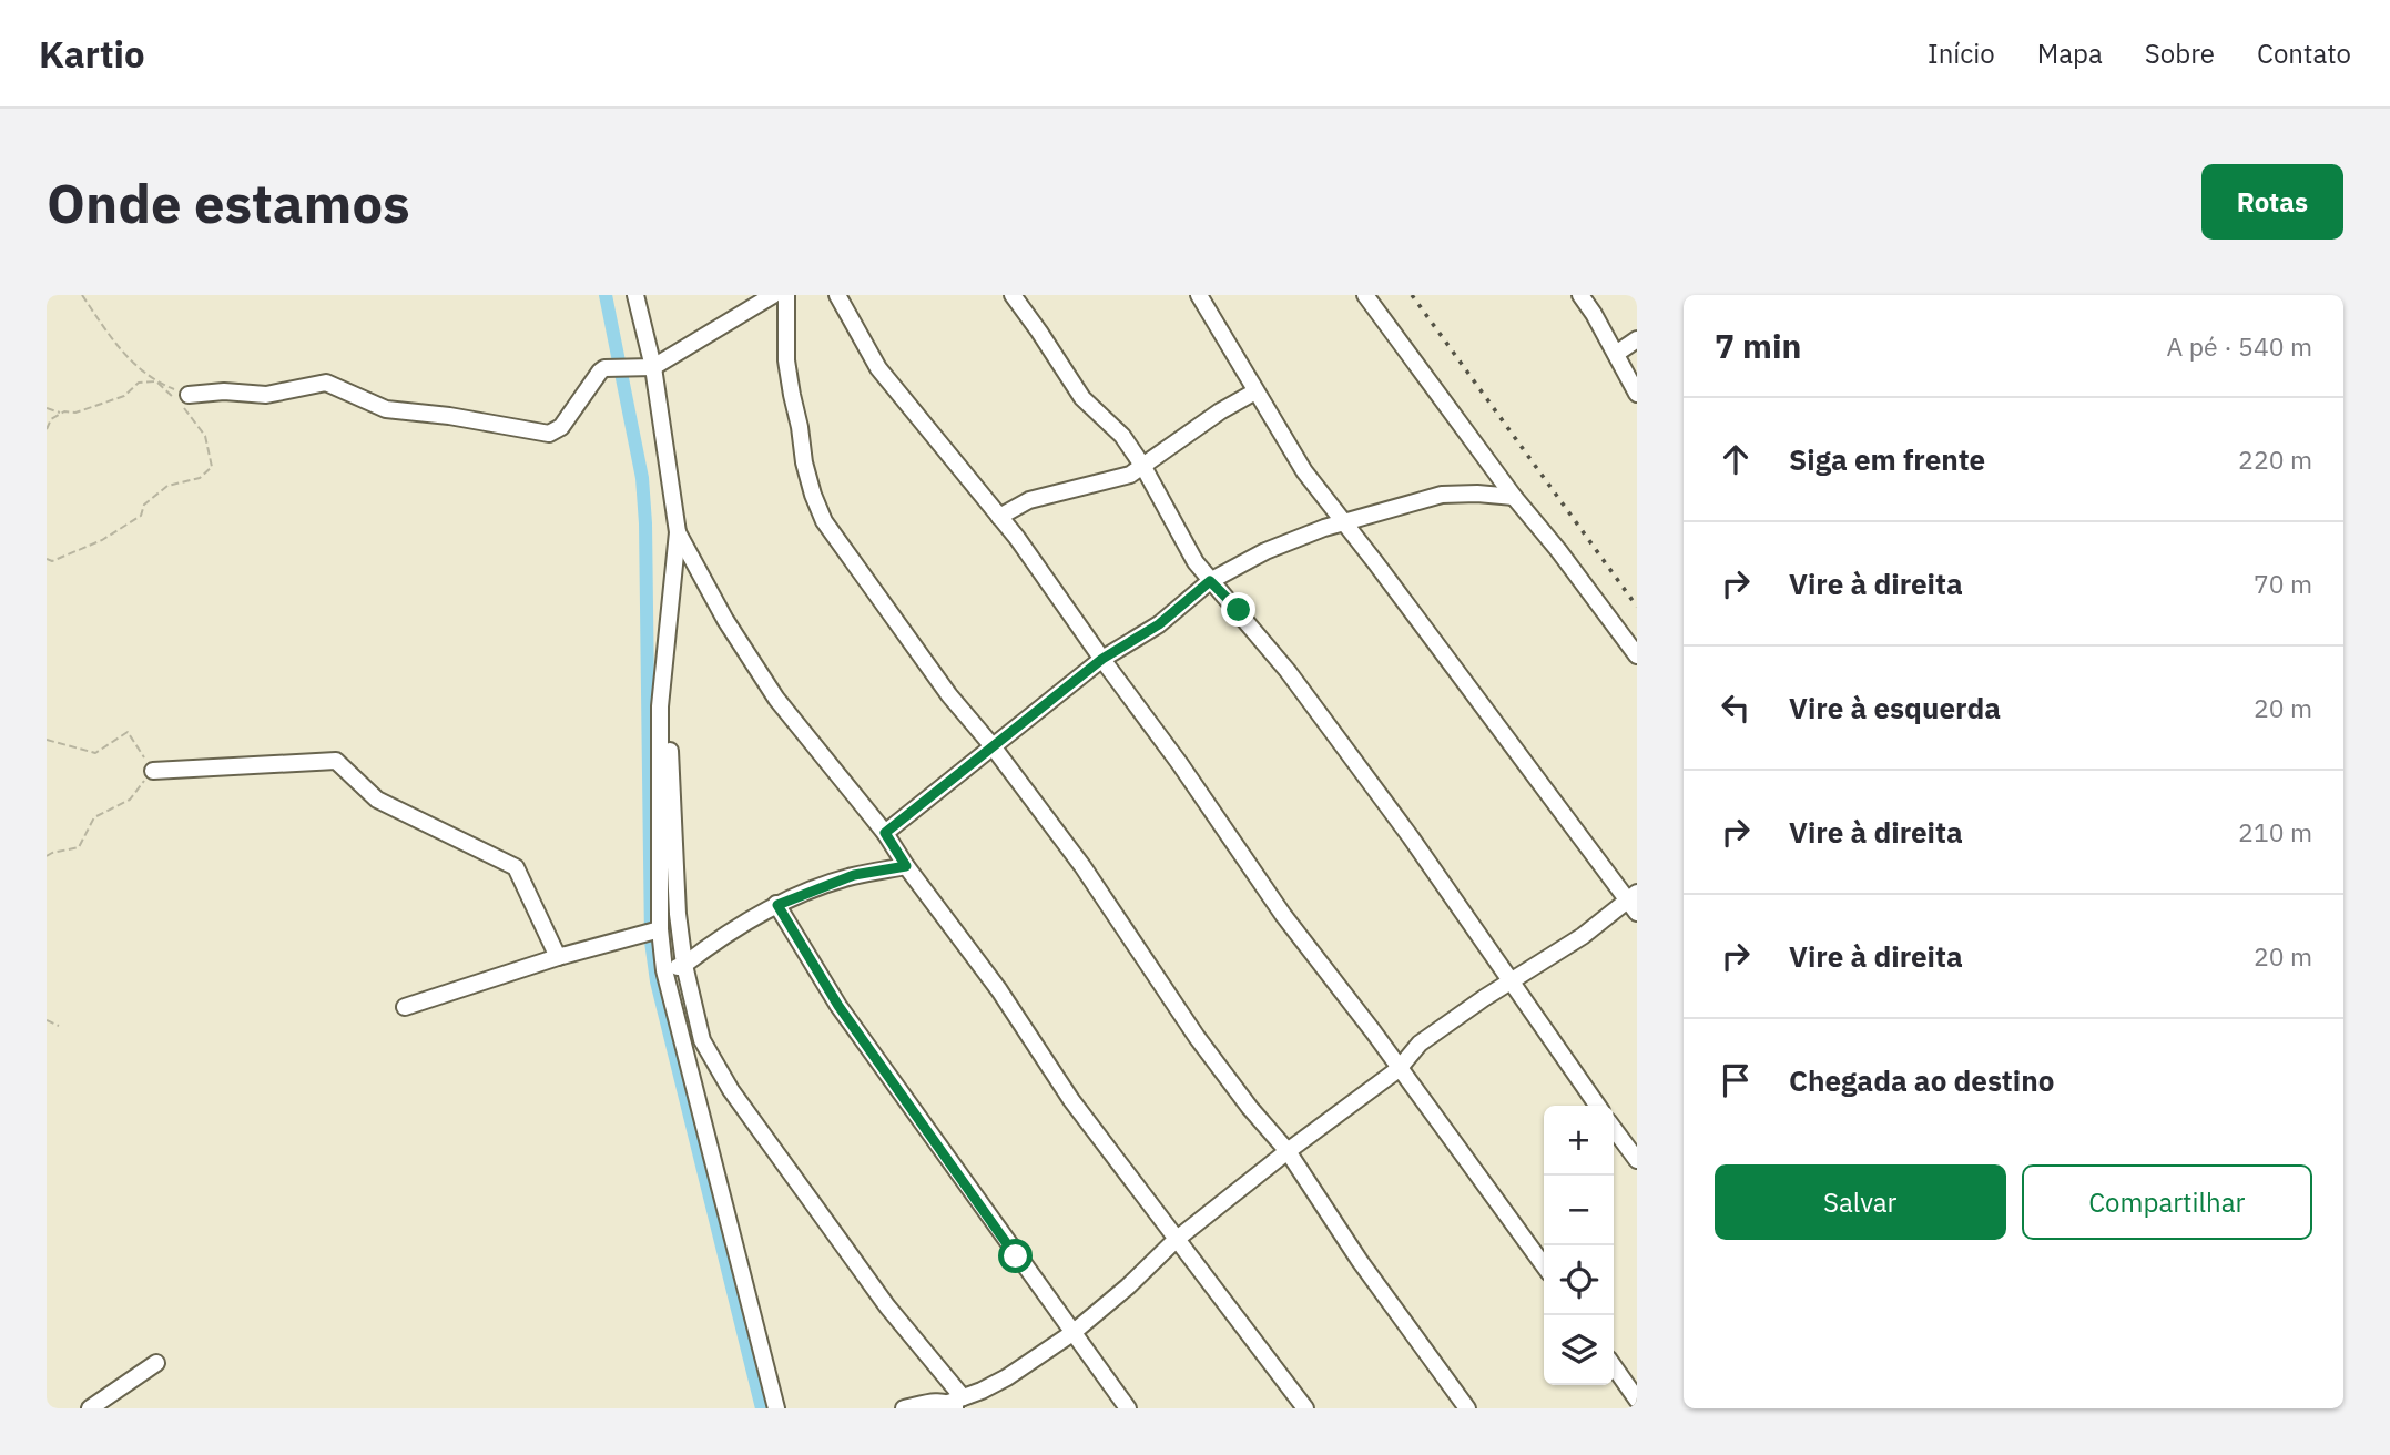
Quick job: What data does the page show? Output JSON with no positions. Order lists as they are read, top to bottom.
{
  "page": {
    "header": "Kartio",
    "nav": [
      "Início",
      "Mapa",
      "Sobre",
      "Contato"
    ],
    "buttons": [
      "Rotas",
      ["Salvar", "Compartilhar"]
    ],
    "title": "Onde estamos",
    "heading": ["7 min", "A pé · 540 m"],
    "list": [
      ["Siga em frente", "220 m"],
      ["Vire à direita", "70 m"],
      ["Vire à esquerda", "20 m"],
      ["Vire à direita", "210 m"],
      ["Vire à direita", "20 m"],
      "Chegada ao destino"
    ],
    "map_buttons": ["+", "−"]
  }
}
